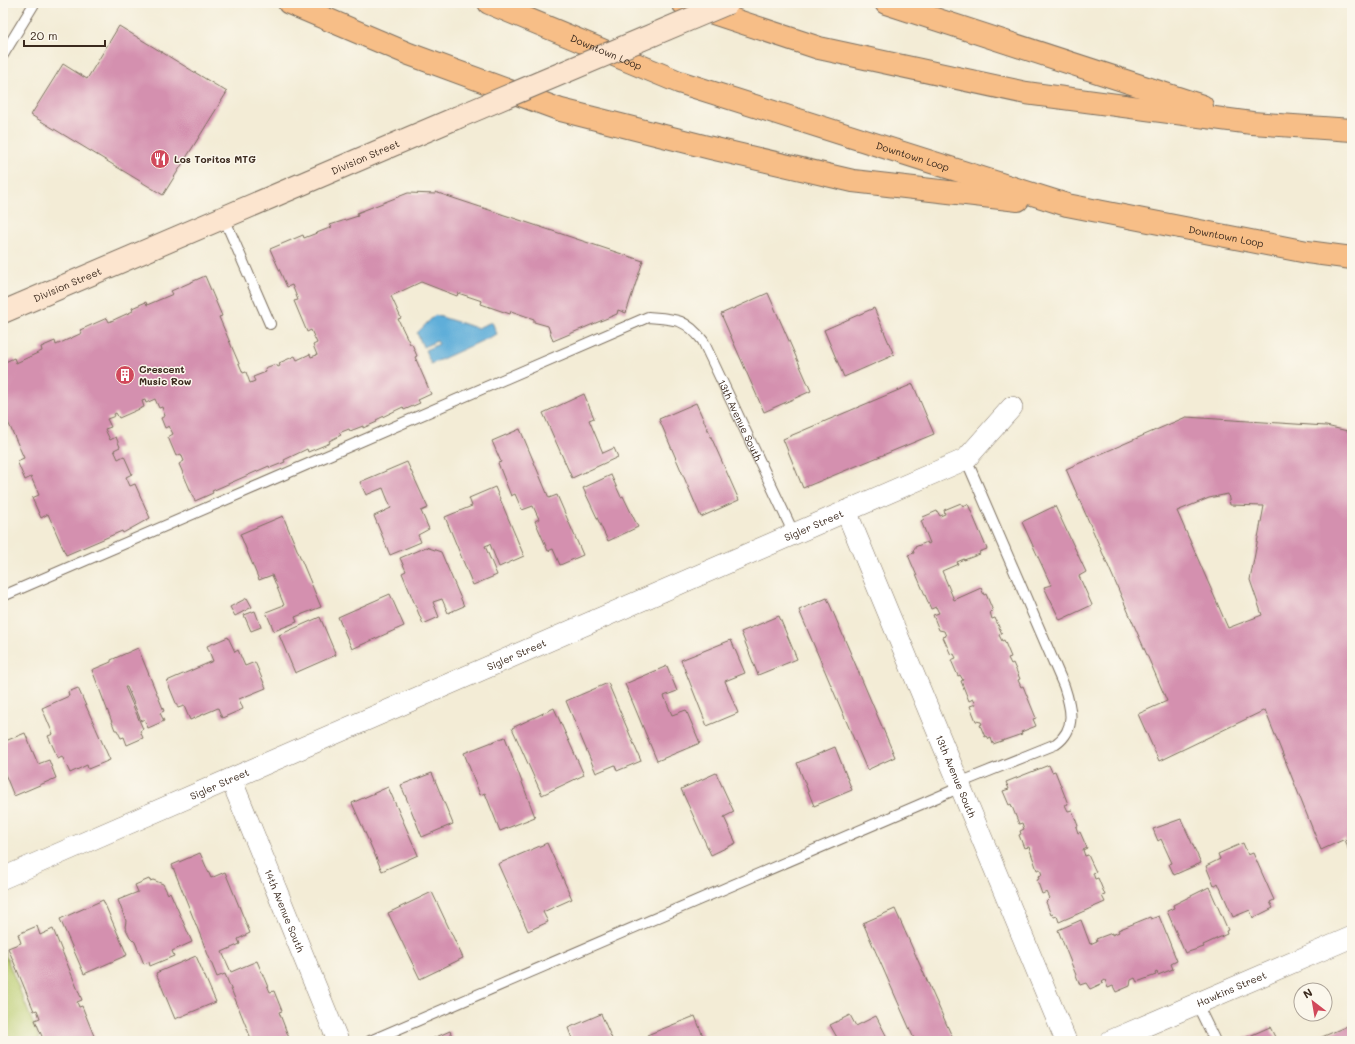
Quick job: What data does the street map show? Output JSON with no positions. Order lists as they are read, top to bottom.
{
  "streets": {
    "highway": ["Downtown Loop"],
    "main road": ["Division Street"],
    "street": [
      "13th Avenue South",
      "Sigler Street",
      "14th Avenue South",
      "Hawkins Street"
    ]
  },
  "crossings": [
    ["13th Avenue South", "Sigler Street"],
    ["Sigler Street", "14th Avenue South"]
  ],
  "places": {
    "restaurant": ["Los Toritos MTG"],
    "building": ["Crescent Music Row"]
  },
  "scale_bar": "20 m",
  "north": "top left"
}
